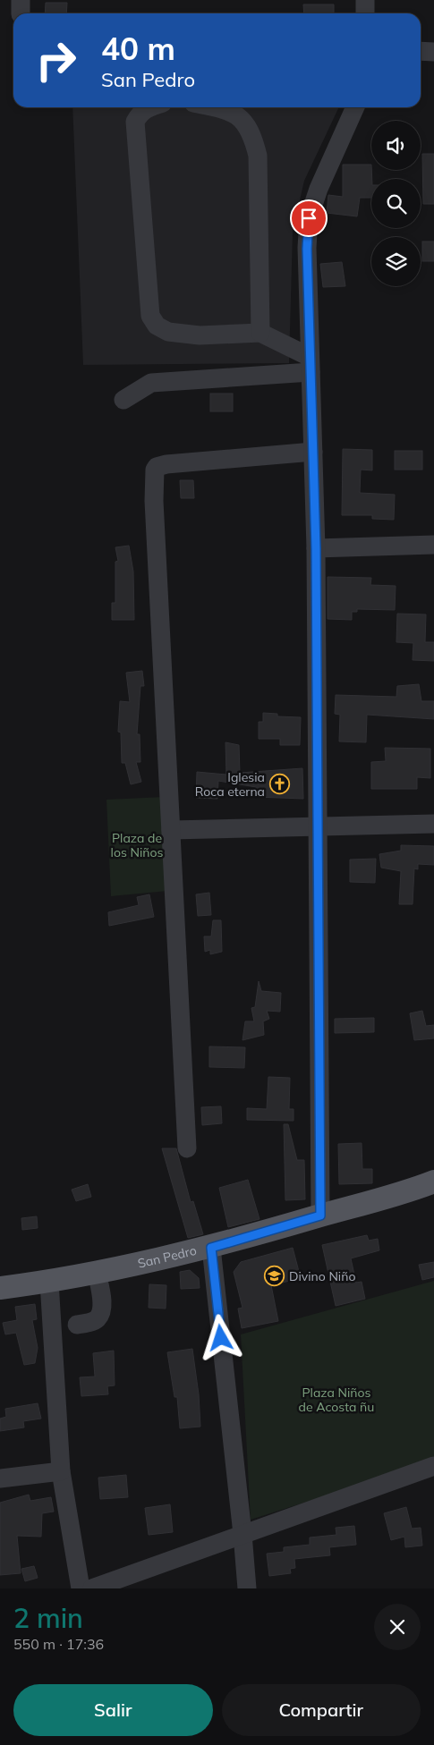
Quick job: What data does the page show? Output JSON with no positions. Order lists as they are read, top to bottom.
{
  "streets": {
    "main road": ["San Pedro"]
  },
  "parks": ["Plaza de los Niños", "Plaza Niños de Acosta ñu"],
  "places": {
    "church": ["Iglesia Roca eterna"],
    "school or university": ["Divino Niño"]
  },
  "page": {
    "turn": ["40 m", "San Pedro"],
    "heading": ["2 min", "550 m · 17:36"],
    "buttons": ["Salir", "Compartir"]
  }
}
